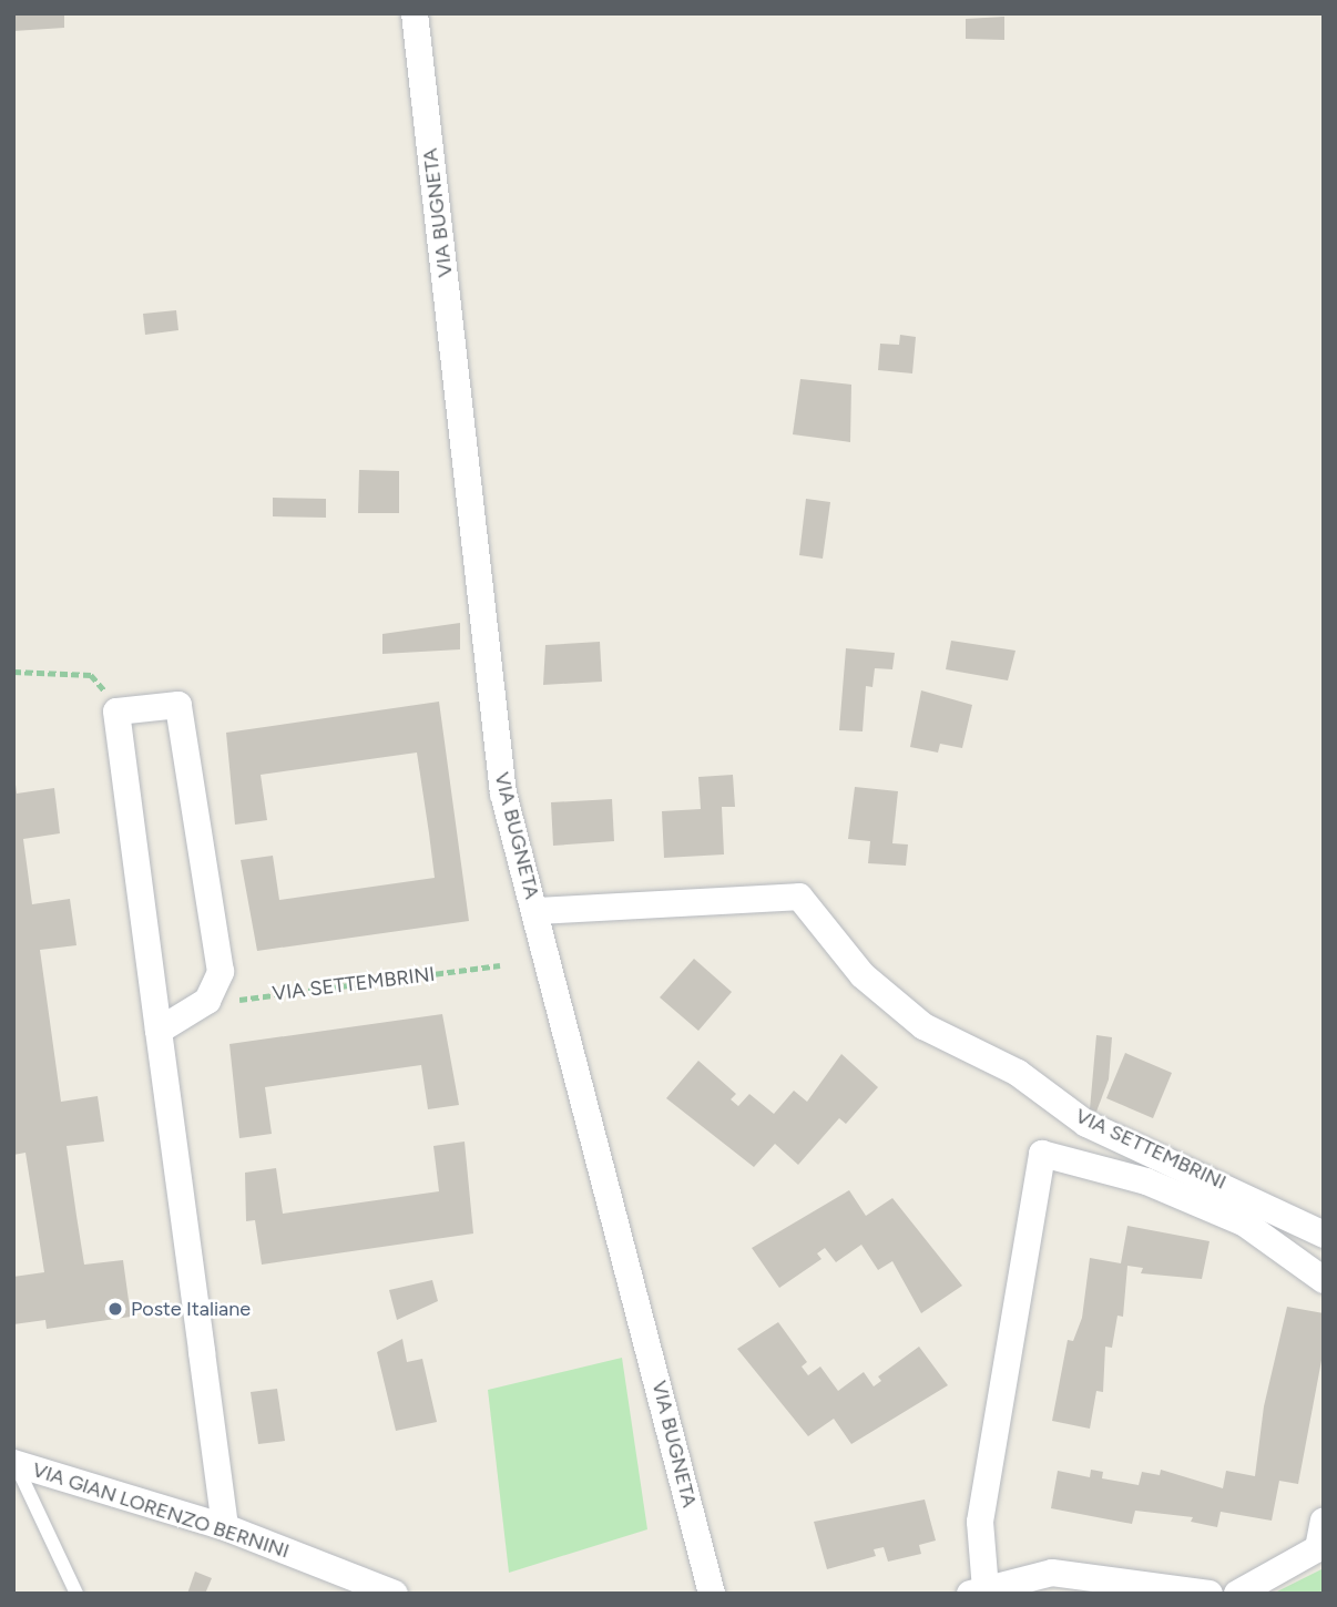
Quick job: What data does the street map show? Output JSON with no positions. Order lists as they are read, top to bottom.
{
  "streets": {
    "street": ["VIA BUGNETA", "VIA SETTEMBRINI", "VIA GIAN LORENZO BERNINI"]
  },
  "crossings": [
    ["VIA BUGNETA", "VIA SETTEMBRINI"]
  ],
  "places": ["Poste Italiane"]
}
